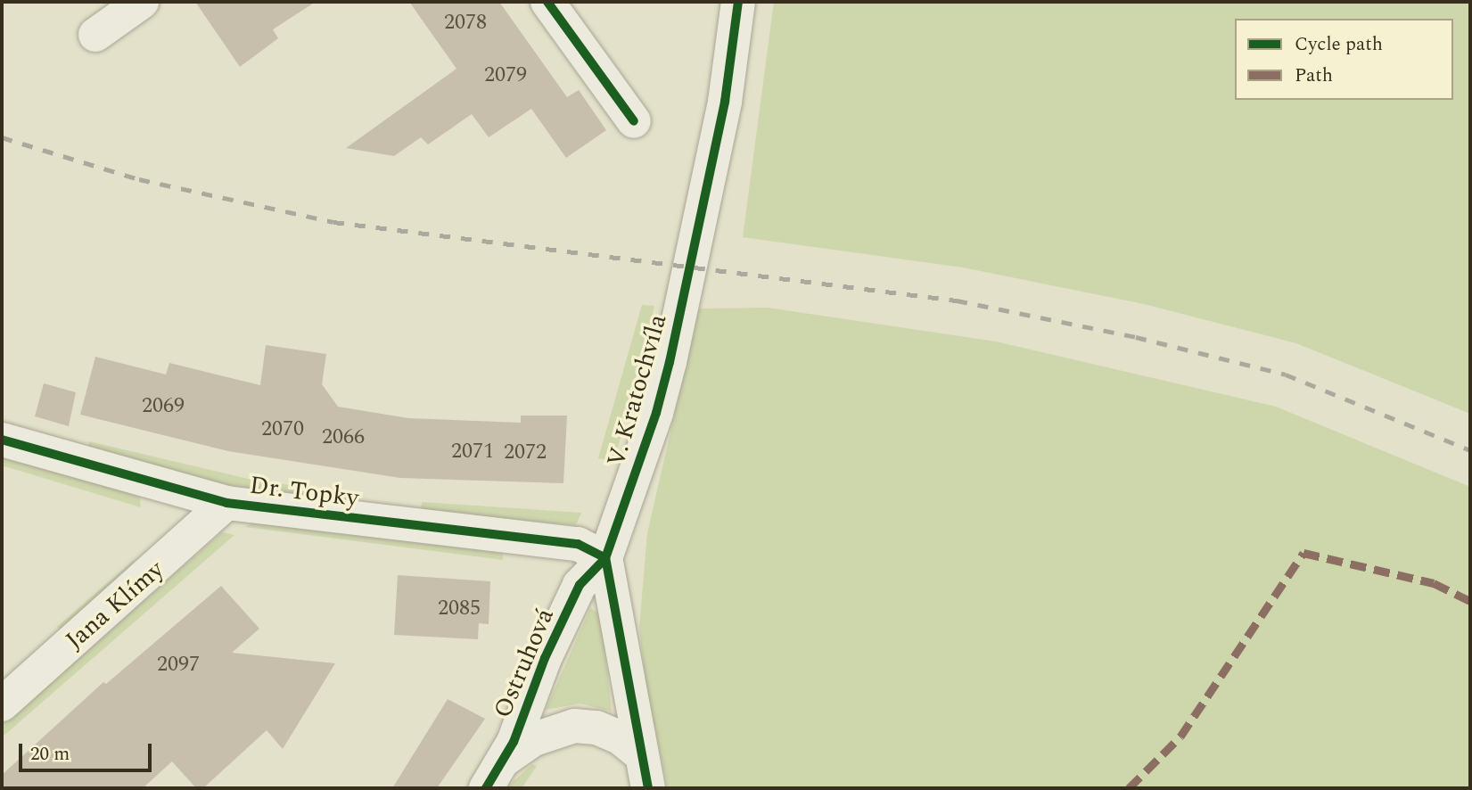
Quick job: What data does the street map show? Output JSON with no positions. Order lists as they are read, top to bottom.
{
  "streets": {
    "street": [
      "V. Kratochvíla",
      "Dr. Topky",
      "Jana Klímy",
      "Ostruhová"
    ]
  },
  "crossings": [
    ["V. Kratochvíla", "Dr. Topky"],
    ["V. Kratochvíla", "Ostruhová"],
    ["Dr. Topky", "Jana Klímy"],
    ["Dr. Topky", "Ostruhová"]
  ],
  "house_numbers": [
    "2078",
    "2079",
    "2069",
    "2070",
    "2066",
    "2071",
    "2072",
    "2085",
    "2097"
  ],
  "legend": ["Cycle path", "Path"],
  "scale_bar": "20 m"
}
